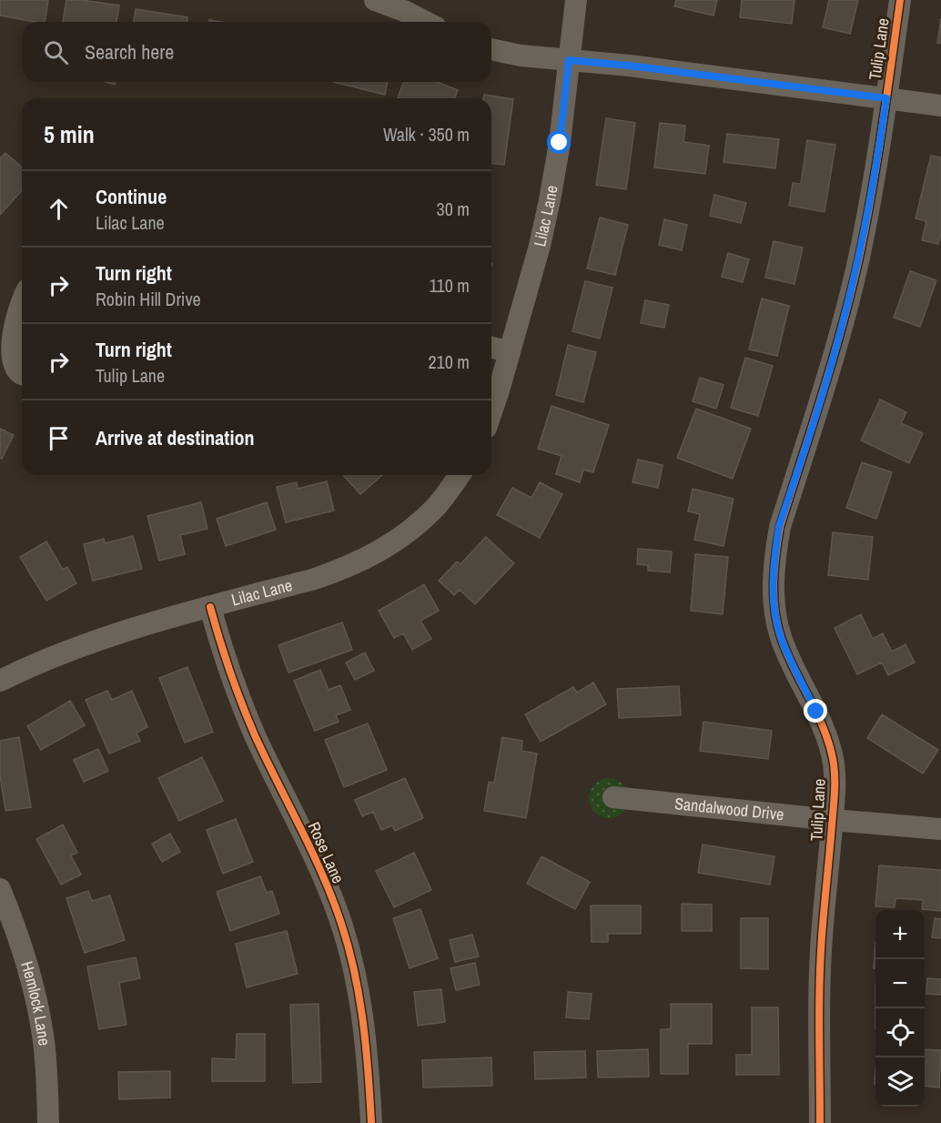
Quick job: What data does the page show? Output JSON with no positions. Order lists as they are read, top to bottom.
{
  "streets": {
    "street": [
      "Tulip Lane",
      "Lilac Lane",
      "Sandalwood Drive",
      "Rose Lane",
      "Hemlock Lane"
    ]
  },
  "crossings": [
    ["Tulip Lane", "Sandalwood Drive"],
    ["Lilac Lane", "Rose Lane"]
  ],
  "page": {
    "search": "Search here",
    "heading": ["5 min", "Walk · 350 m"],
    "list": [
      ["Continue", "Lilac Lane", "30 m"],
      ["Turn right", "Robin Hill Drive", "110 m"],
      ["Turn right", "Tulip Lane", "210 m"],
      "Arrive at destination"
    ],
    "map_buttons": ["+", "−"]
  }
}
